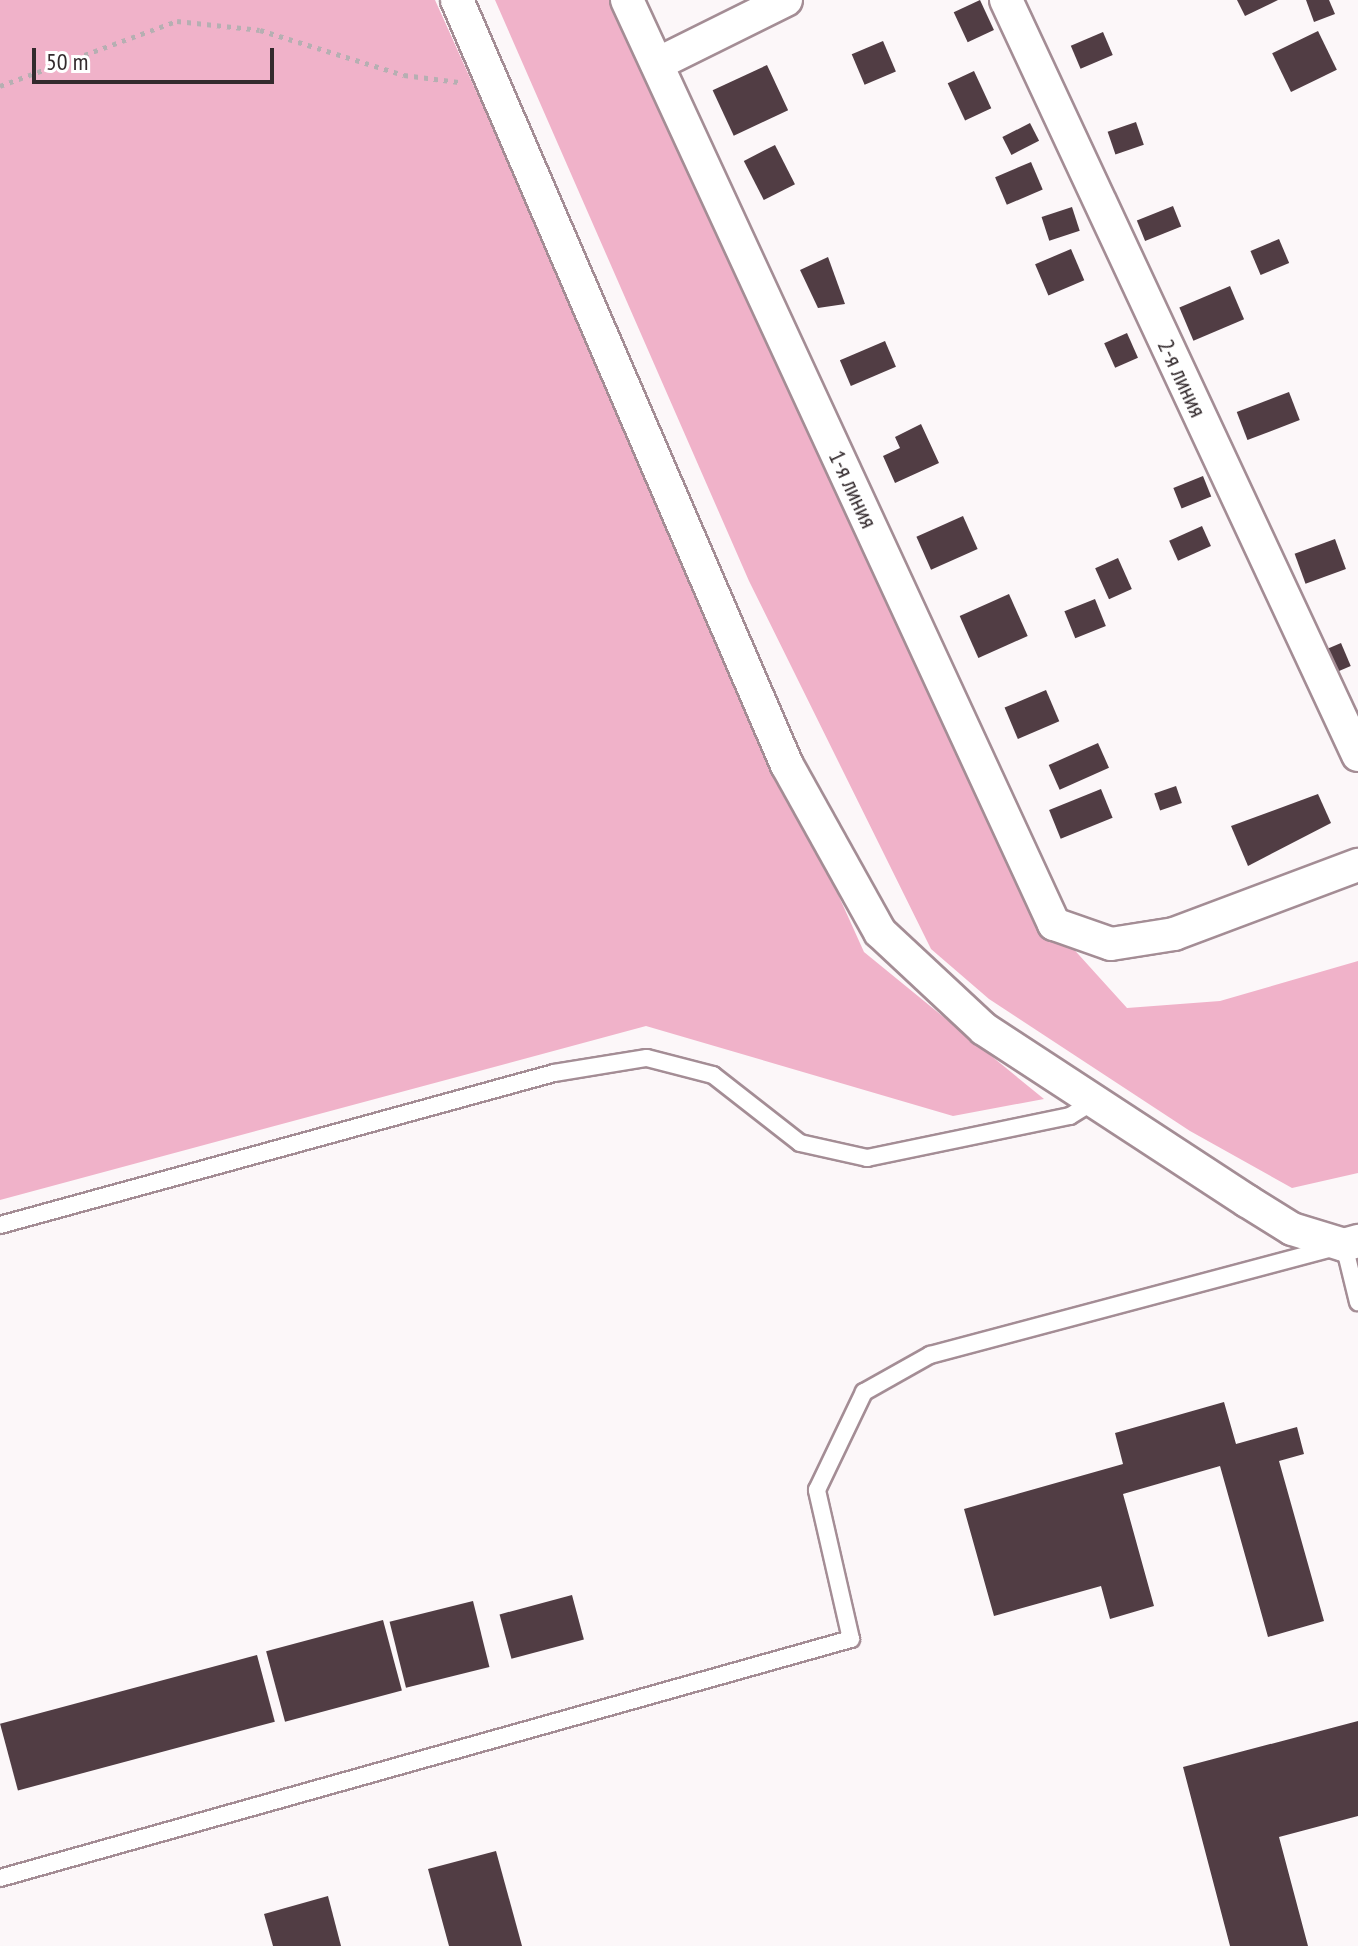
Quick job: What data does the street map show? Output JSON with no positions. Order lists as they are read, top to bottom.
{
  "streets": {
    "street": ["2-я линия", "1-я линия"]
  },
  "scale_bar": "50 m"
}
